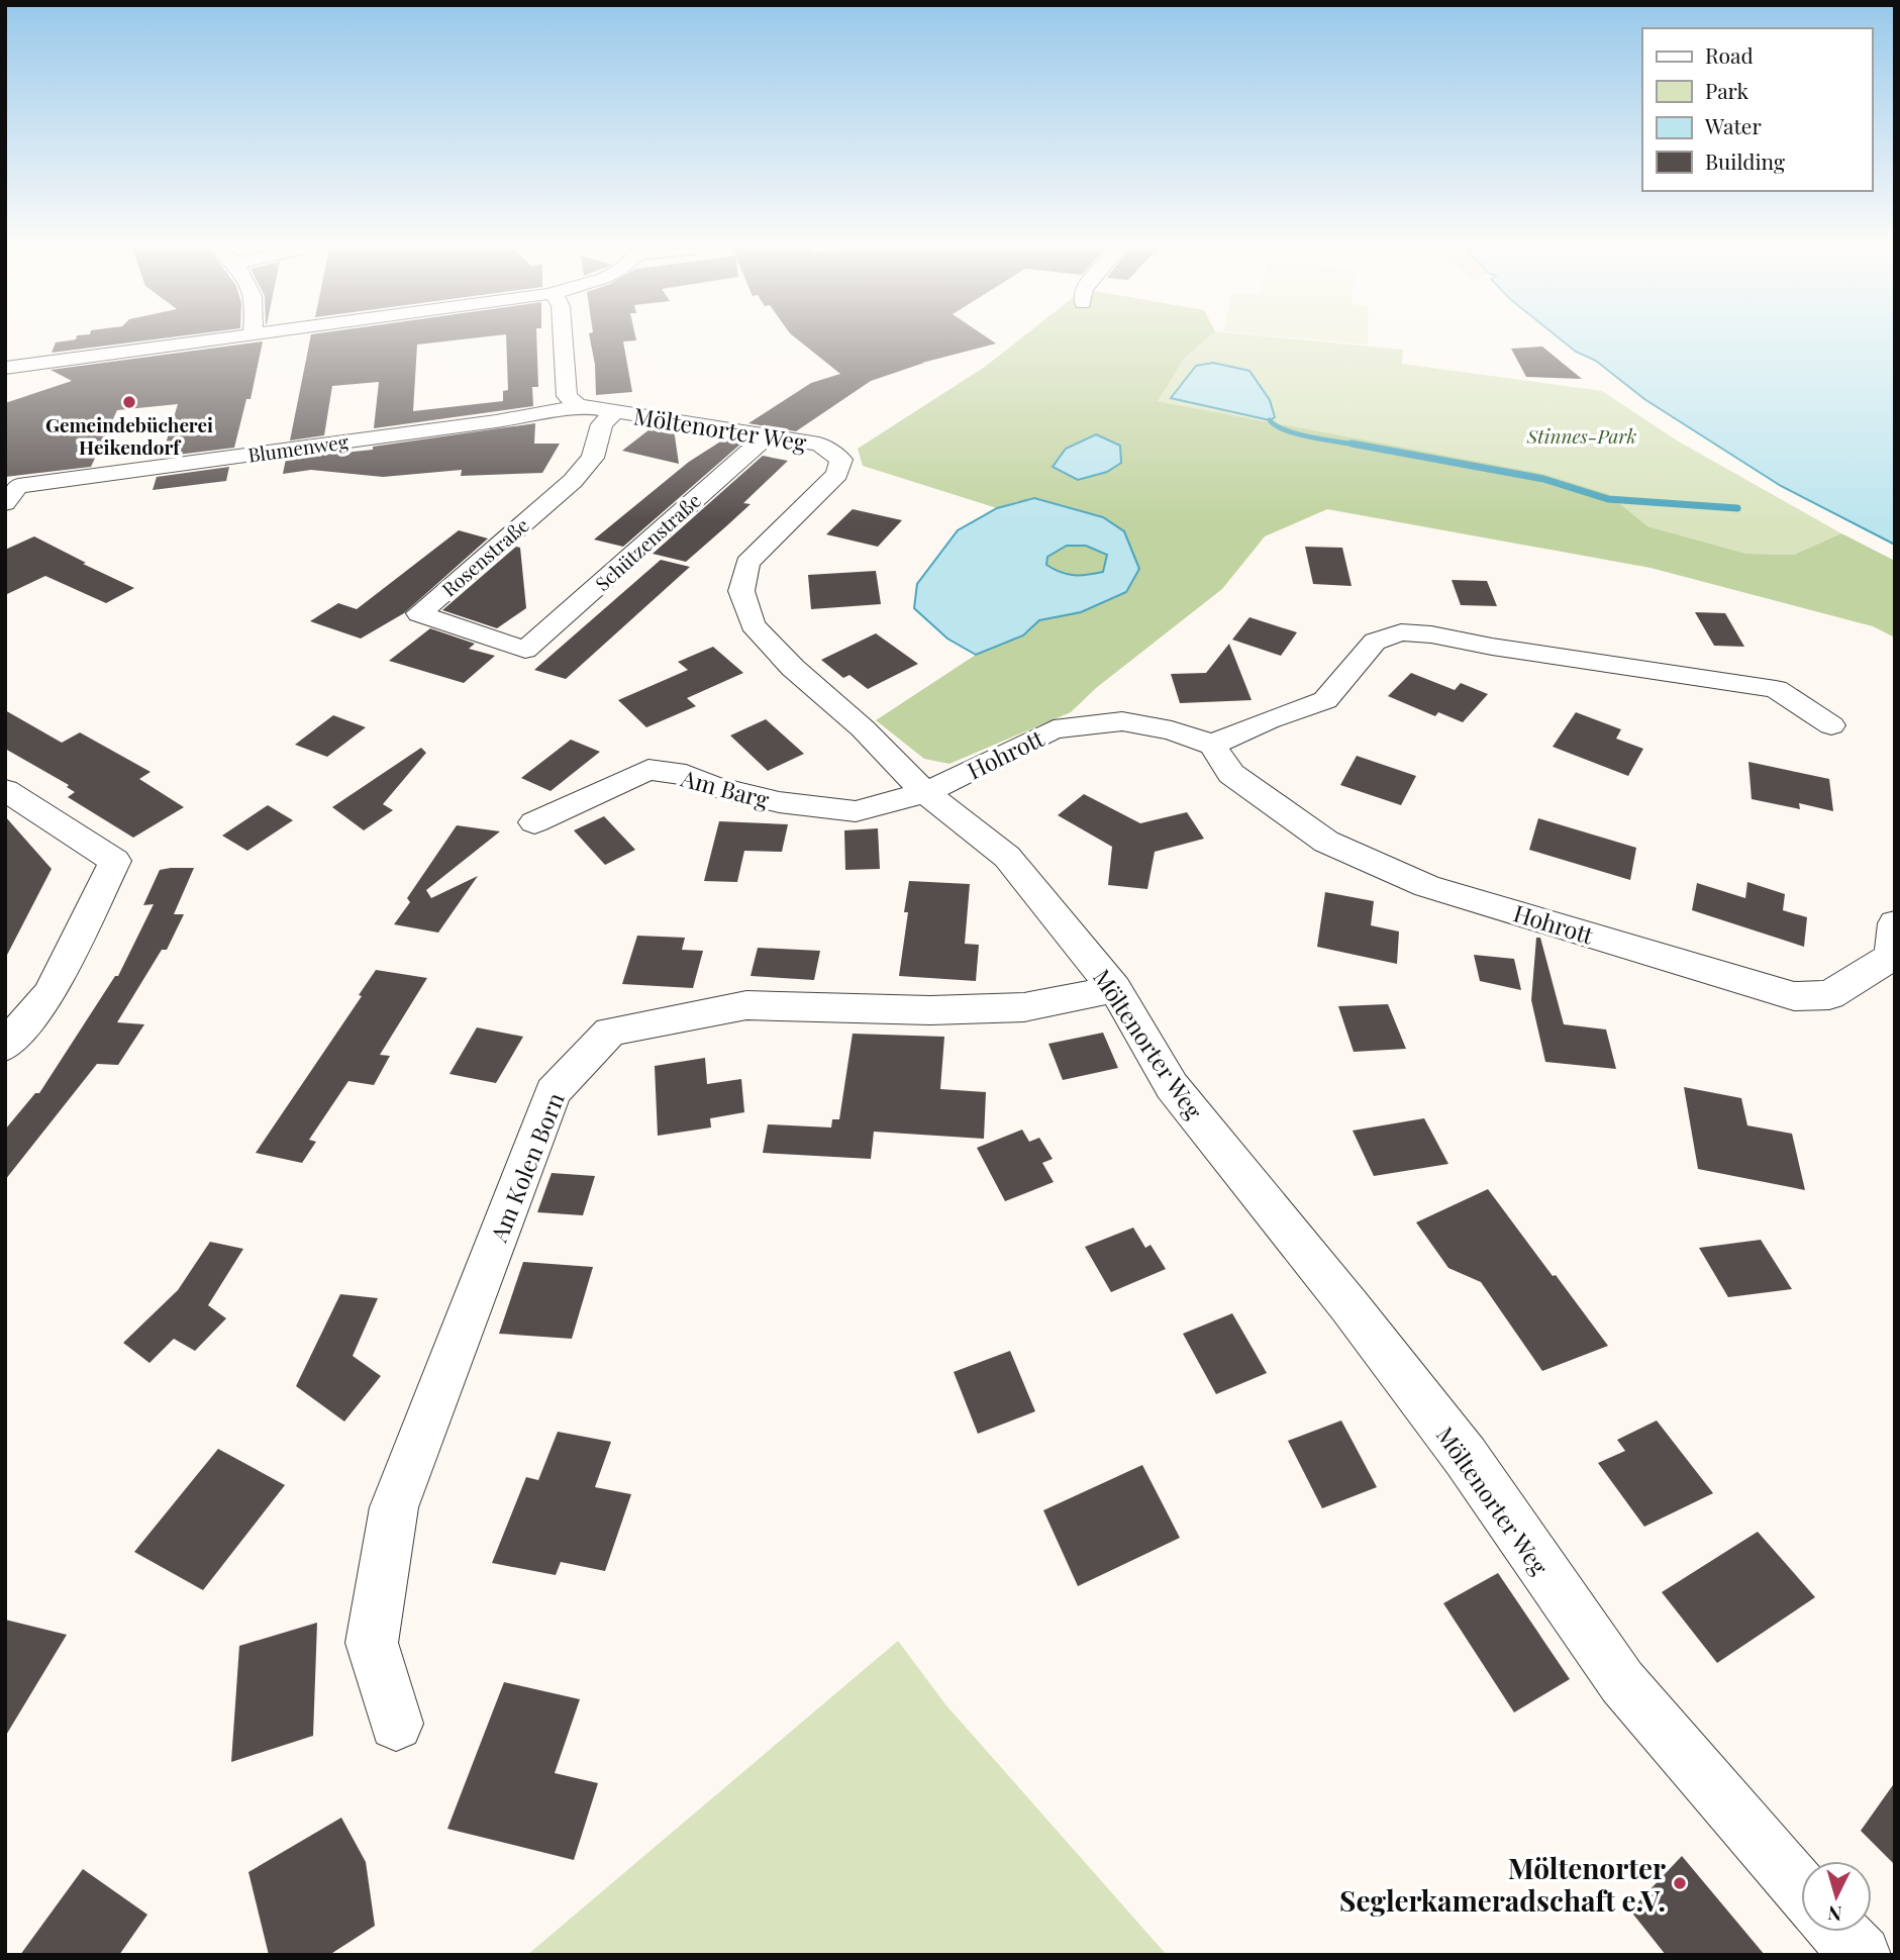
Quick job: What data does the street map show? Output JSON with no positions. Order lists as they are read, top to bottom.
{
  "streets": {
    "street": [
      "Möltenorter Weg",
      "Blumenweg",
      "Schützenstraße",
      "Rosenstraße",
      "Hohrott",
      "Am Barg",
      "Am Kolen Born"
    ]
  },
  "crossings": [
    ["Möltenorter Weg", "Blumenweg"],
    ["Möltenorter Weg", "Schützenstraße"],
    ["Möltenorter Weg", "Rosenstraße"],
    ["Möltenorter Weg", "Hohrott"],
    ["Möltenorter Weg", "Am Barg"],
    ["Möltenorter Weg", "Am Kolen Born"],
    ["Schützenstraße", "Rosenstraße"],
    ["Hohrott", "Am Barg"]
  ],
  "parks": ["Stinnes-Park"],
  "places": ["Gemeindebücherei Heikendorf", "Möltenorter Seglerkameradschaft e.V."],
  "legend": [
    "Road",
    "Park",
    "Water",
    "Building"
  ],
  "north": "bottom"
}
